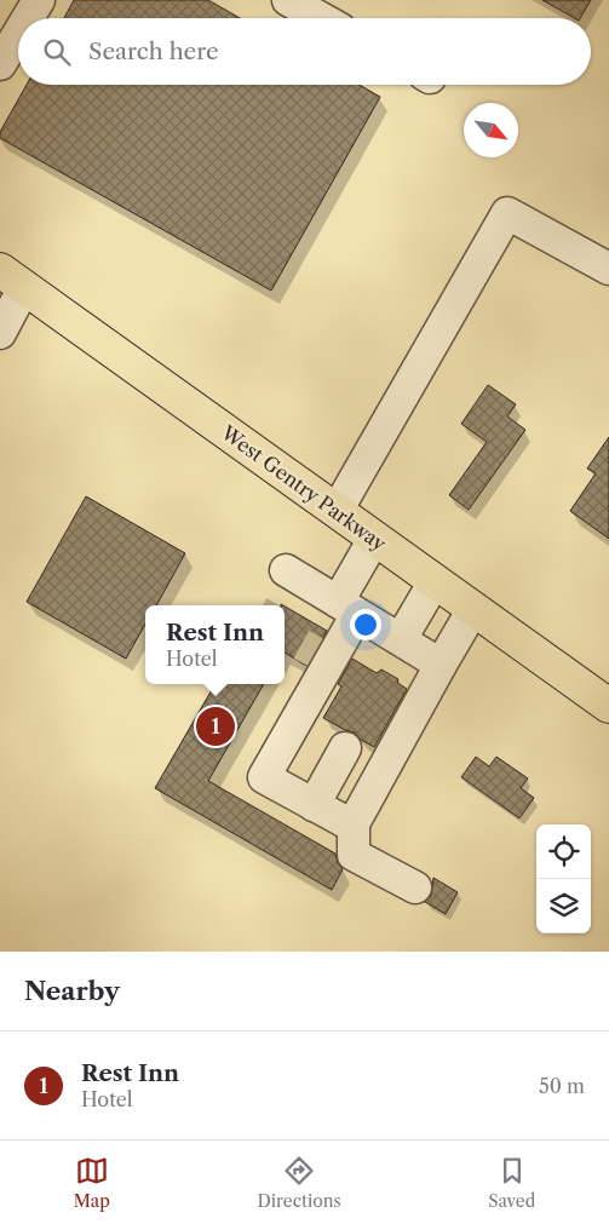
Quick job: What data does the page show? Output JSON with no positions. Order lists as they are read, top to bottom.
{
  "streets": {
    "main road": ["West Gentry Parkway"]
  },
  "north": "bottom right",
  "page": {
    "search": "Search here",
    "popup": ["Rest Inn", "Hotel"],
    "pins": "1",
    "heading": "Nearby",
    "list": [
      {
        "mark": "1",
        "name": "Rest Inn",
        "note": "Hotel",
        "value": "50 m"
      }
    ],
    "nav": ["Map", "Directions", "Saved"]
  }
}
